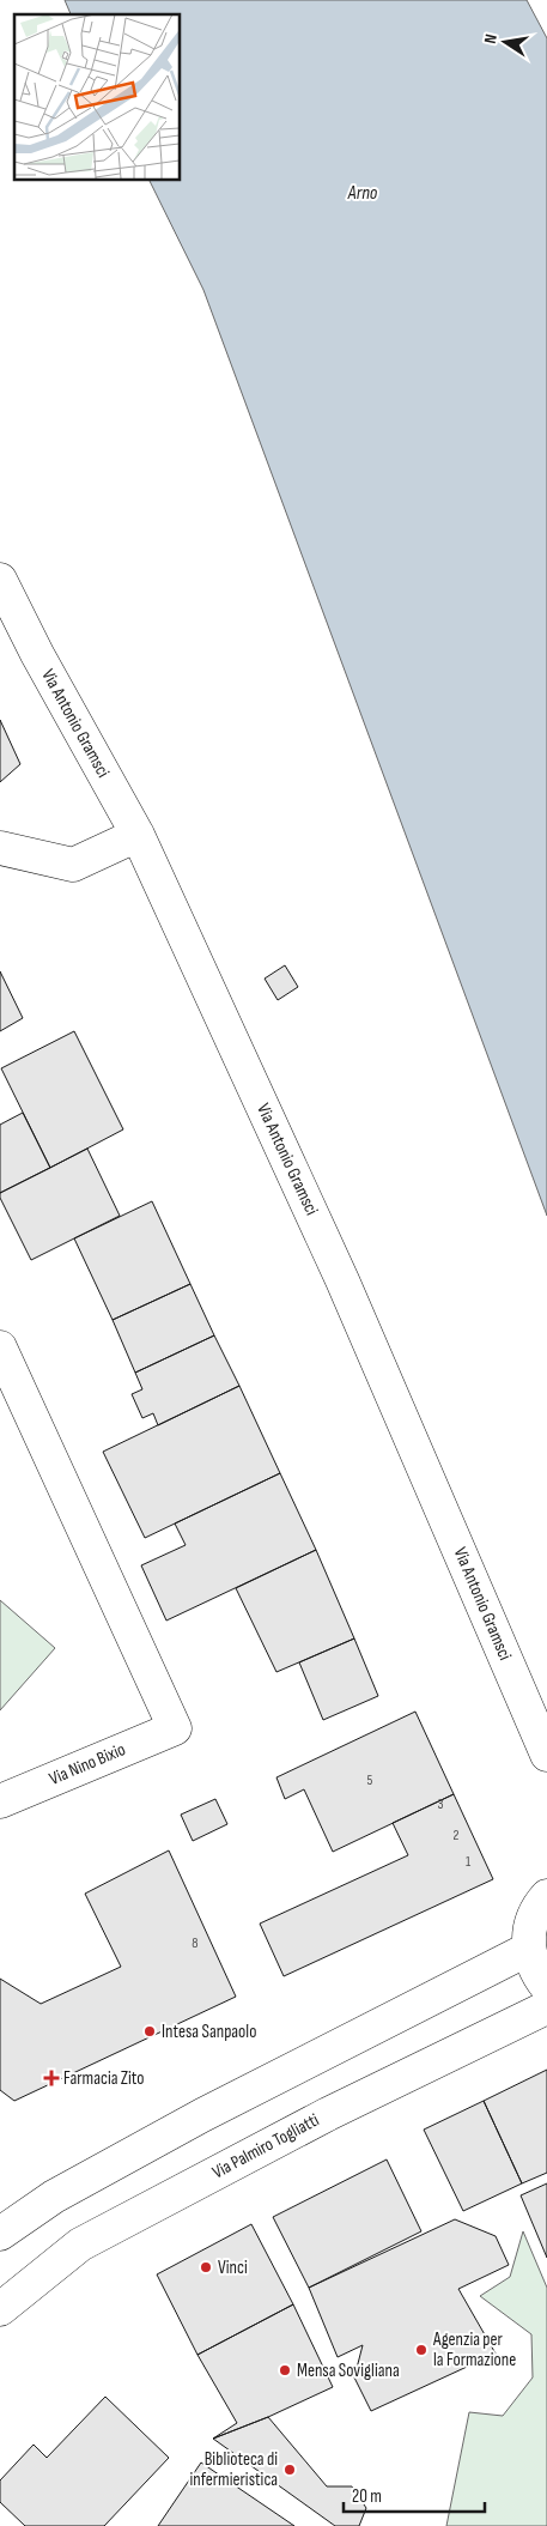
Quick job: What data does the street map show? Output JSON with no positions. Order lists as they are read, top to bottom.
{
  "streets": {
    "main road": ["Via Antonio Gramsci", "Via Nino Bixio", "Via Palmiro Togliatti"]
  },
  "water": ["Arno"],
  "places": {
    "other": [
      "Intesa Sanpaolo",
      "Vinci",
      "Agenzia per la Formazione",
      "Mensa Sovigliana",
      "Biblioteca di infermieristica"
    ],
    "health": ["Farmacia Zito"]
  },
  "house_numbers": [
    "5",
    "3",
    "2",
    "1",
    "8"
  ],
  "scale_bar": "20 m",
  "north": "left"
}
